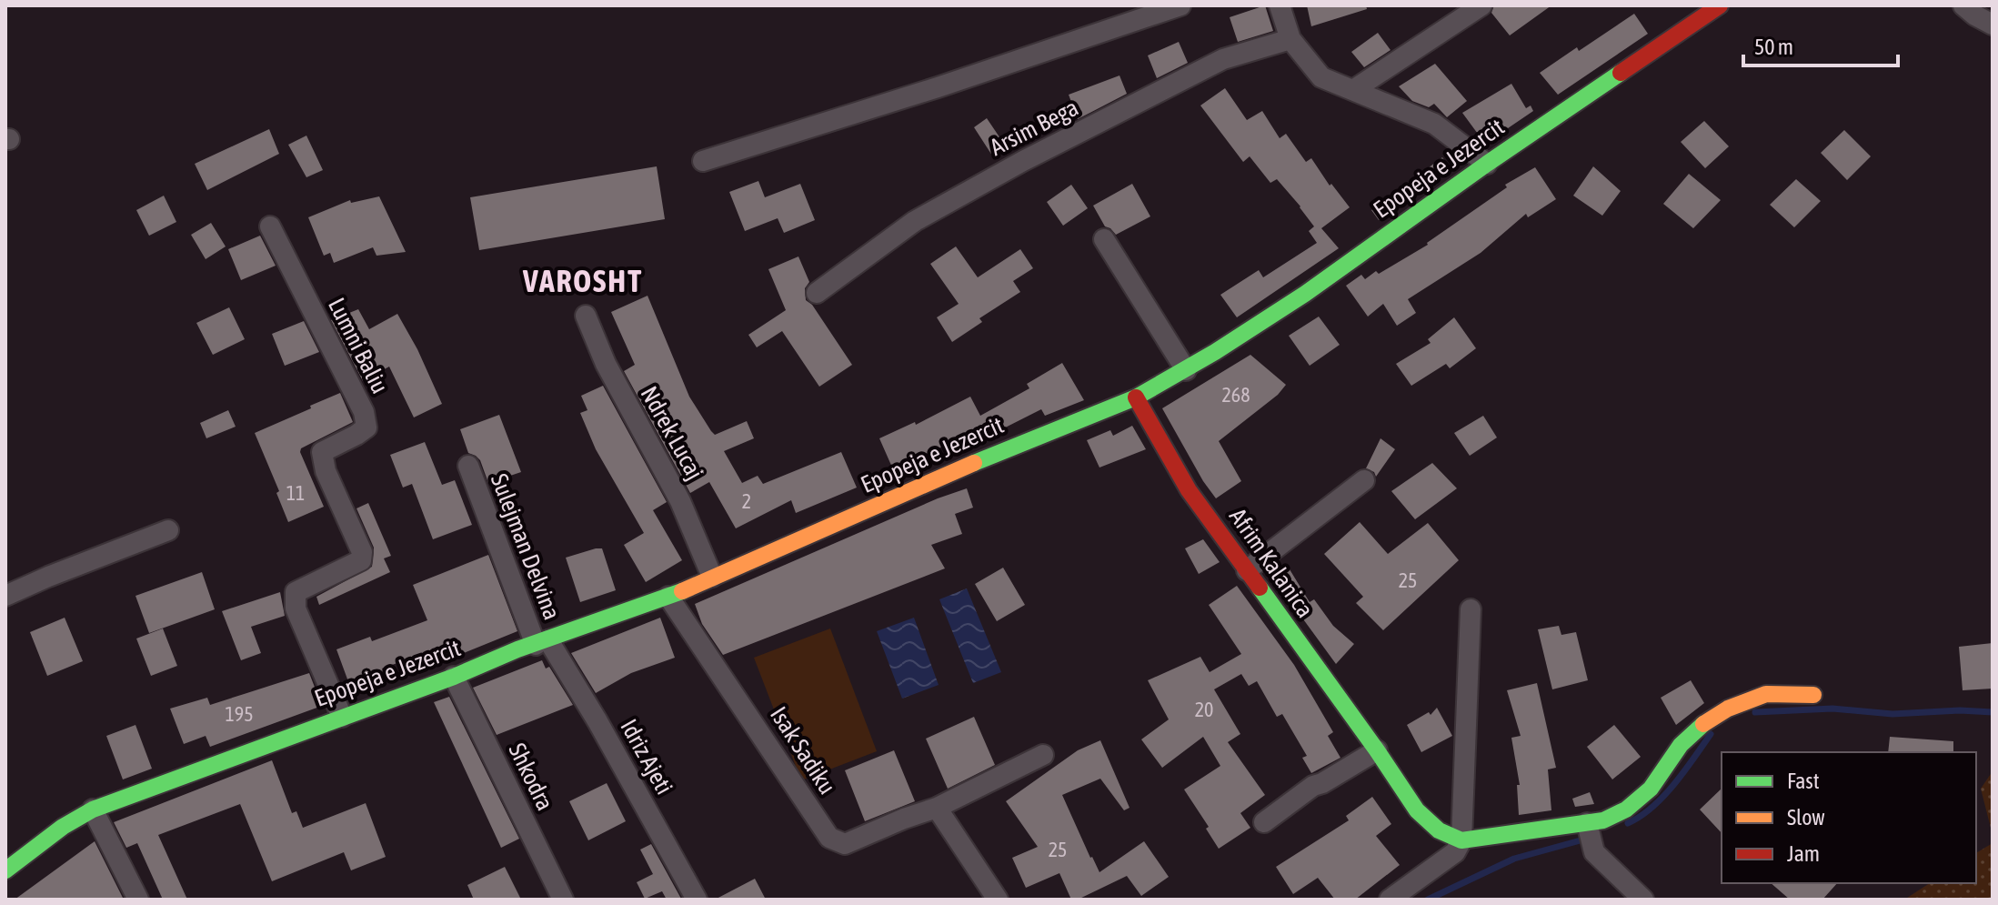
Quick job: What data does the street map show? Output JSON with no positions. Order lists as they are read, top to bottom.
{
  "streets": {
    "main road": ["Epopeja e Jezercit", "Afrim Kalanica"],
    "street": [
      "Arsim Bega",
      "Lumni Baliu",
      "Ndrek Lucaj",
      "Sulejman Delvina",
      "Isak Sadiku",
      "Idriz Ajeti",
      "Shkodra"
    ]
  },
  "crossings": [
    ["Epopeja e Jezercit", "Lumni Baliu"],
    ["Epopeja e Jezercit", "Ndrek Lucaj"],
    ["Epopeja e Jezercit", "Sulejman Delvina"],
    ["Epopeja e Jezercit", "Afrim Kalanica"],
    ["Epopeja e Jezercit", "Isak Sadiku"],
    ["Epopeja e Jezercit", "Idriz Ajeti"],
    ["Epopeja e Jezercit", "Shkodra"],
    ["Sulejman Delvina", "Idriz Ajeti"]
  ],
  "districts": ["VAROSHT"],
  "house_numbers": [
    "268",
    "11",
    "2",
    "25",
    "20",
    "195",
    "25"
  ],
  "legend": ["Fast", "Slow", "Jam"],
  "scale_bar": "50 m"
}
